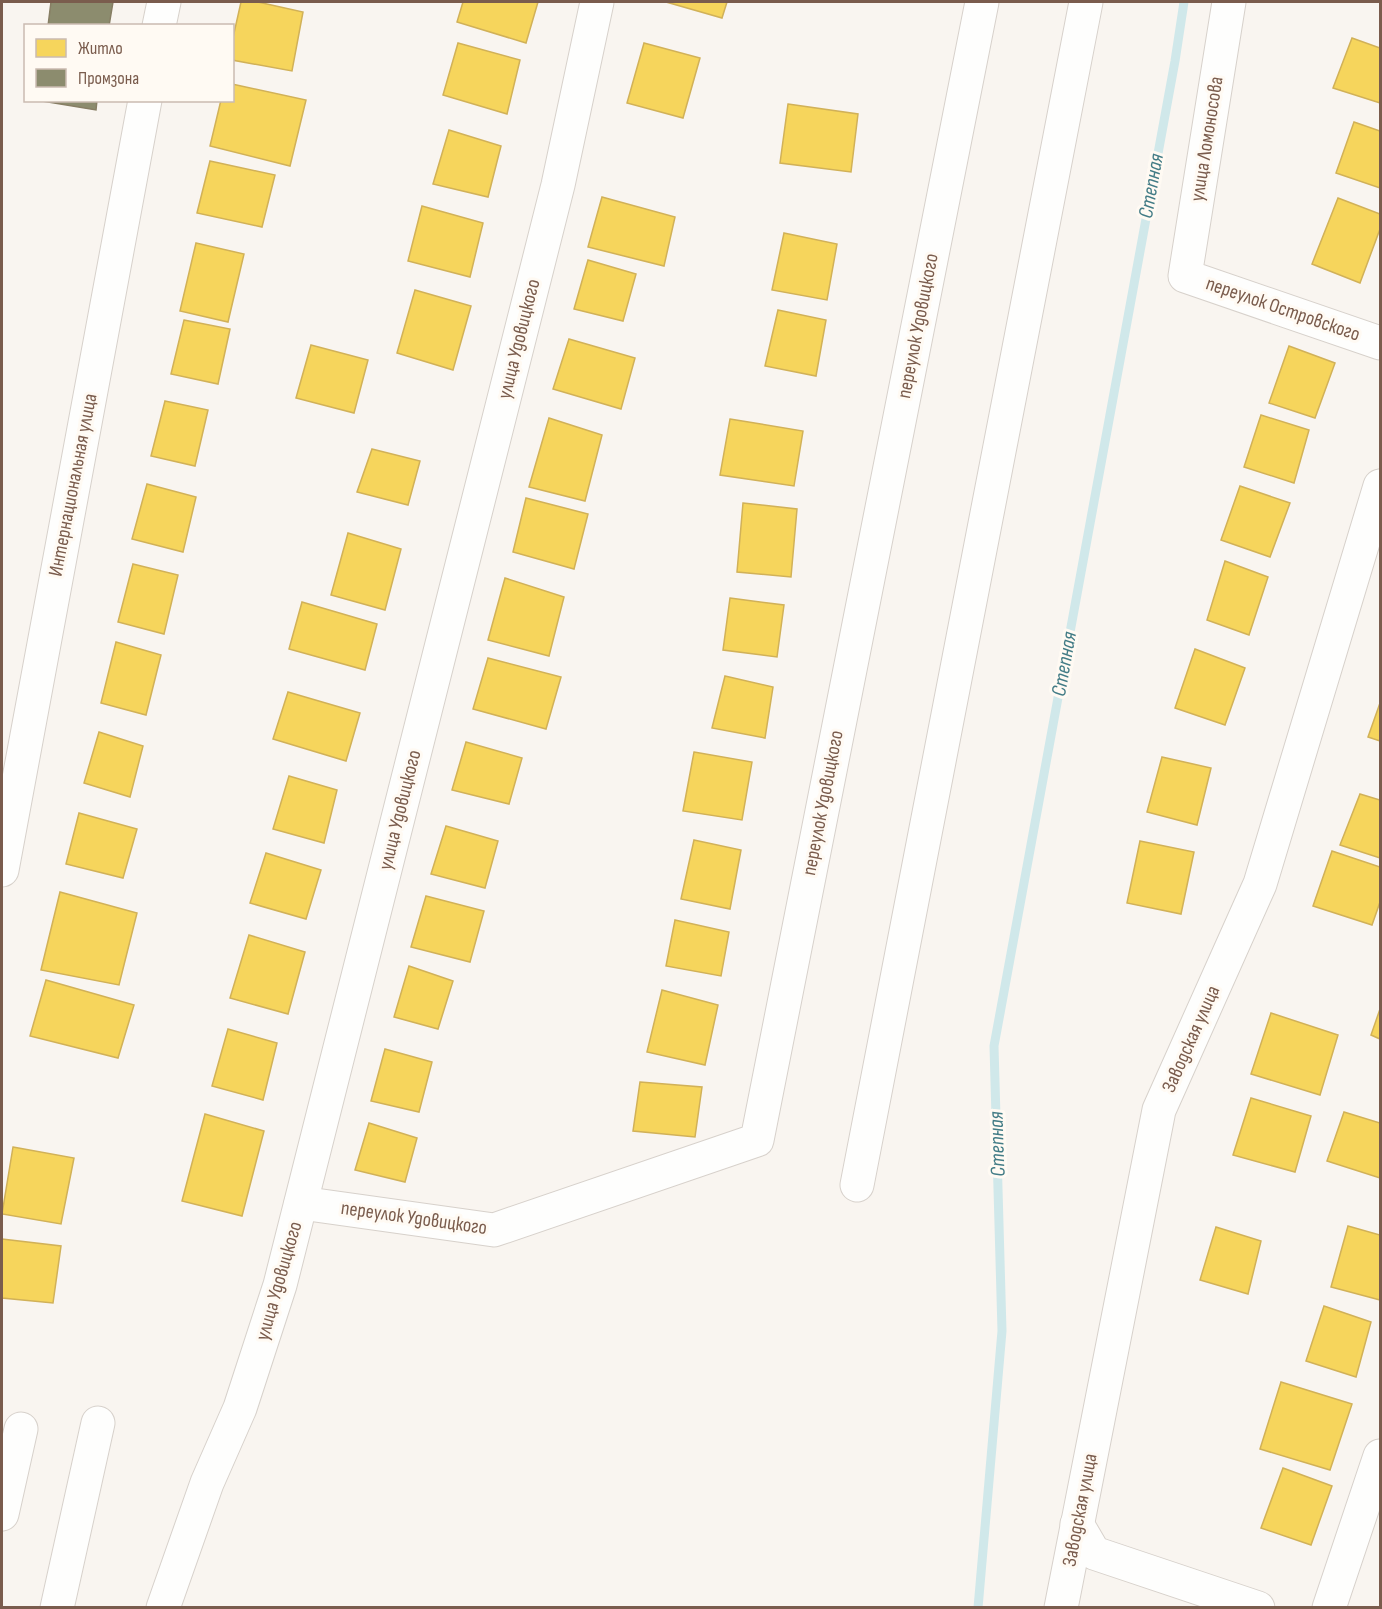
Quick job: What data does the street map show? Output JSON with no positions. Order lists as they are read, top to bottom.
{
  "streets": {
    "street": [
      "улица Ломоносова",
      "переулок Островского",
      "переулок Удовицкого",
      "улица Удовицкого",
      "Интернациональная улица",
      "Заводская улица"
    ]
  },
  "crossings": [
    ["улица Ломоносова", "переулок Островского"],
    ["переулок Удовицкого", "улица Удовицкого"]
  ],
  "water": ["Степная"],
  "legend": ["Житло", "Промзона"]
}
